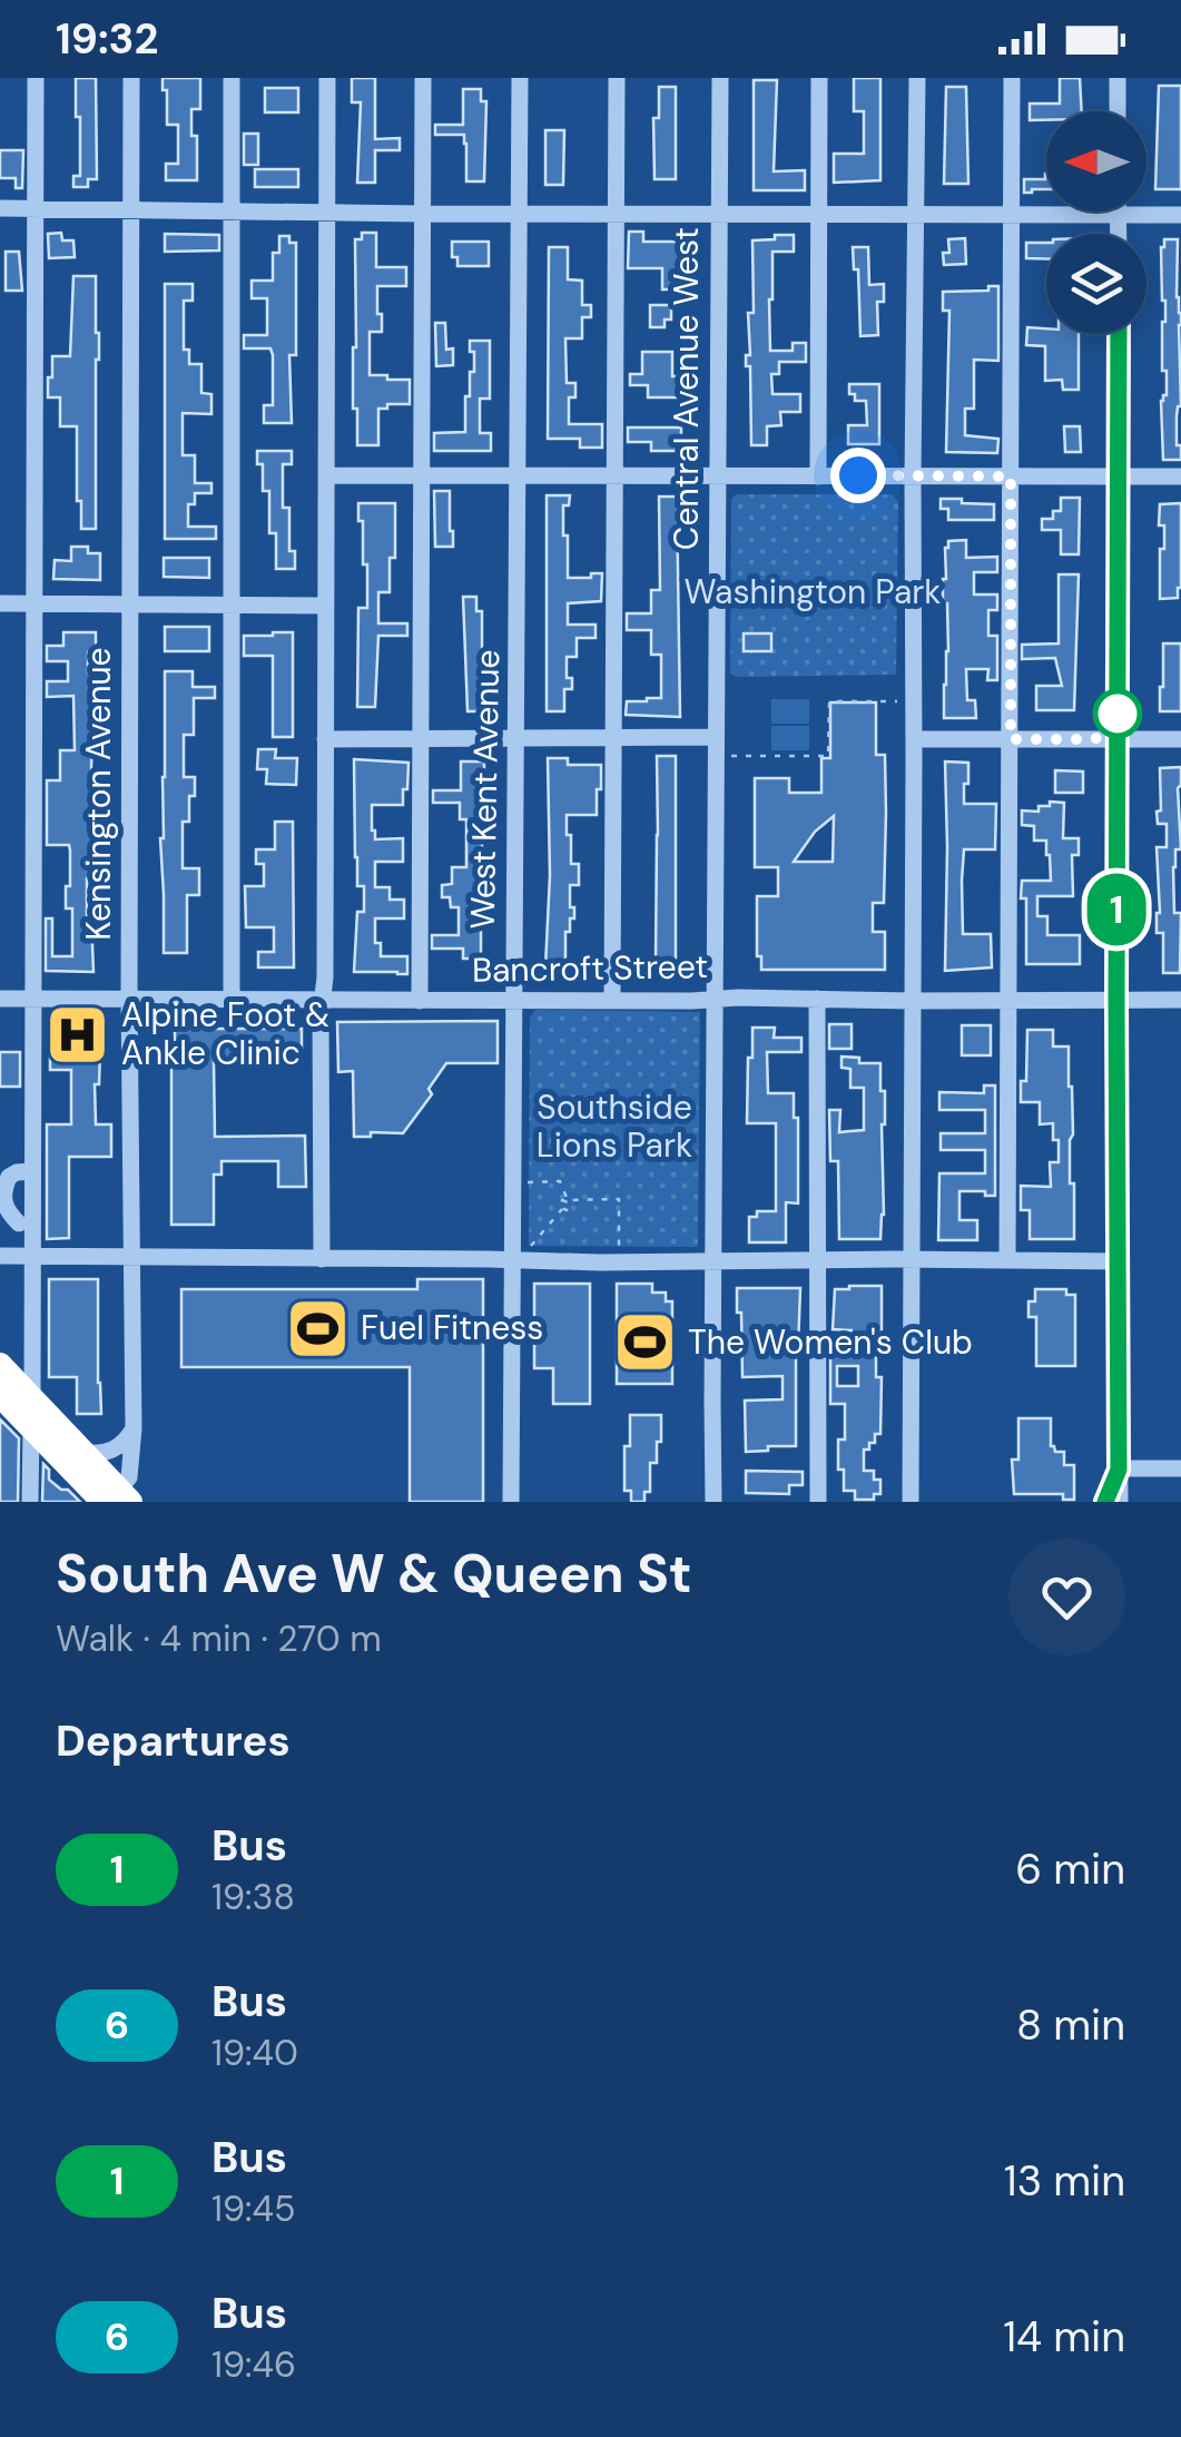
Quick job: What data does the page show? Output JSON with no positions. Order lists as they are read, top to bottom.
{
  "streets": {
    "street": [
      "Central Avenue West",
      "West Kent Avenue",
      "Kensington Avenue",
      "Bancroft Street"
    ]
  },
  "crossings": [
    ["Central Avenue West", "Bancroft Street"],
    ["West Kent Avenue", "Bancroft Street"],
    ["Kensington Avenue", "Bancroft Street"]
  ],
  "parks": ["Washington Park", "Southside Lions Park"],
  "places": {
    "hospital": ["Alpine Foot & Ankle Clinic"],
    "sports": ["Fuel Fitness", "The Women's Club"]
  },
  "lines": ["bus line 1"],
  "north": "left",
  "page": {
    "status": "19:32",
    "on_map": "1",
    "heading": [
      ["South Ave W & Queen St", "Walk · 4 min · 270 m"],
      "Departures"
    ],
    "list": [
      {
        "mark": "1",
        "name": "Bus",
        "note": "19:38",
        "value": "6 min"
      },
      {
        "mark": "6",
        "name": "Bus",
        "note": "19:40",
        "value": "8 min"
      },
      {
        "mark": "1",
        "name": "Bus",
        "note": "19:45",
        "value": "13 min"
      },
      {
        "mark": "6",
        "name": "Bus",
        "note": "19:46",
        "value": "14 min"
      }
    ]
  }
}
